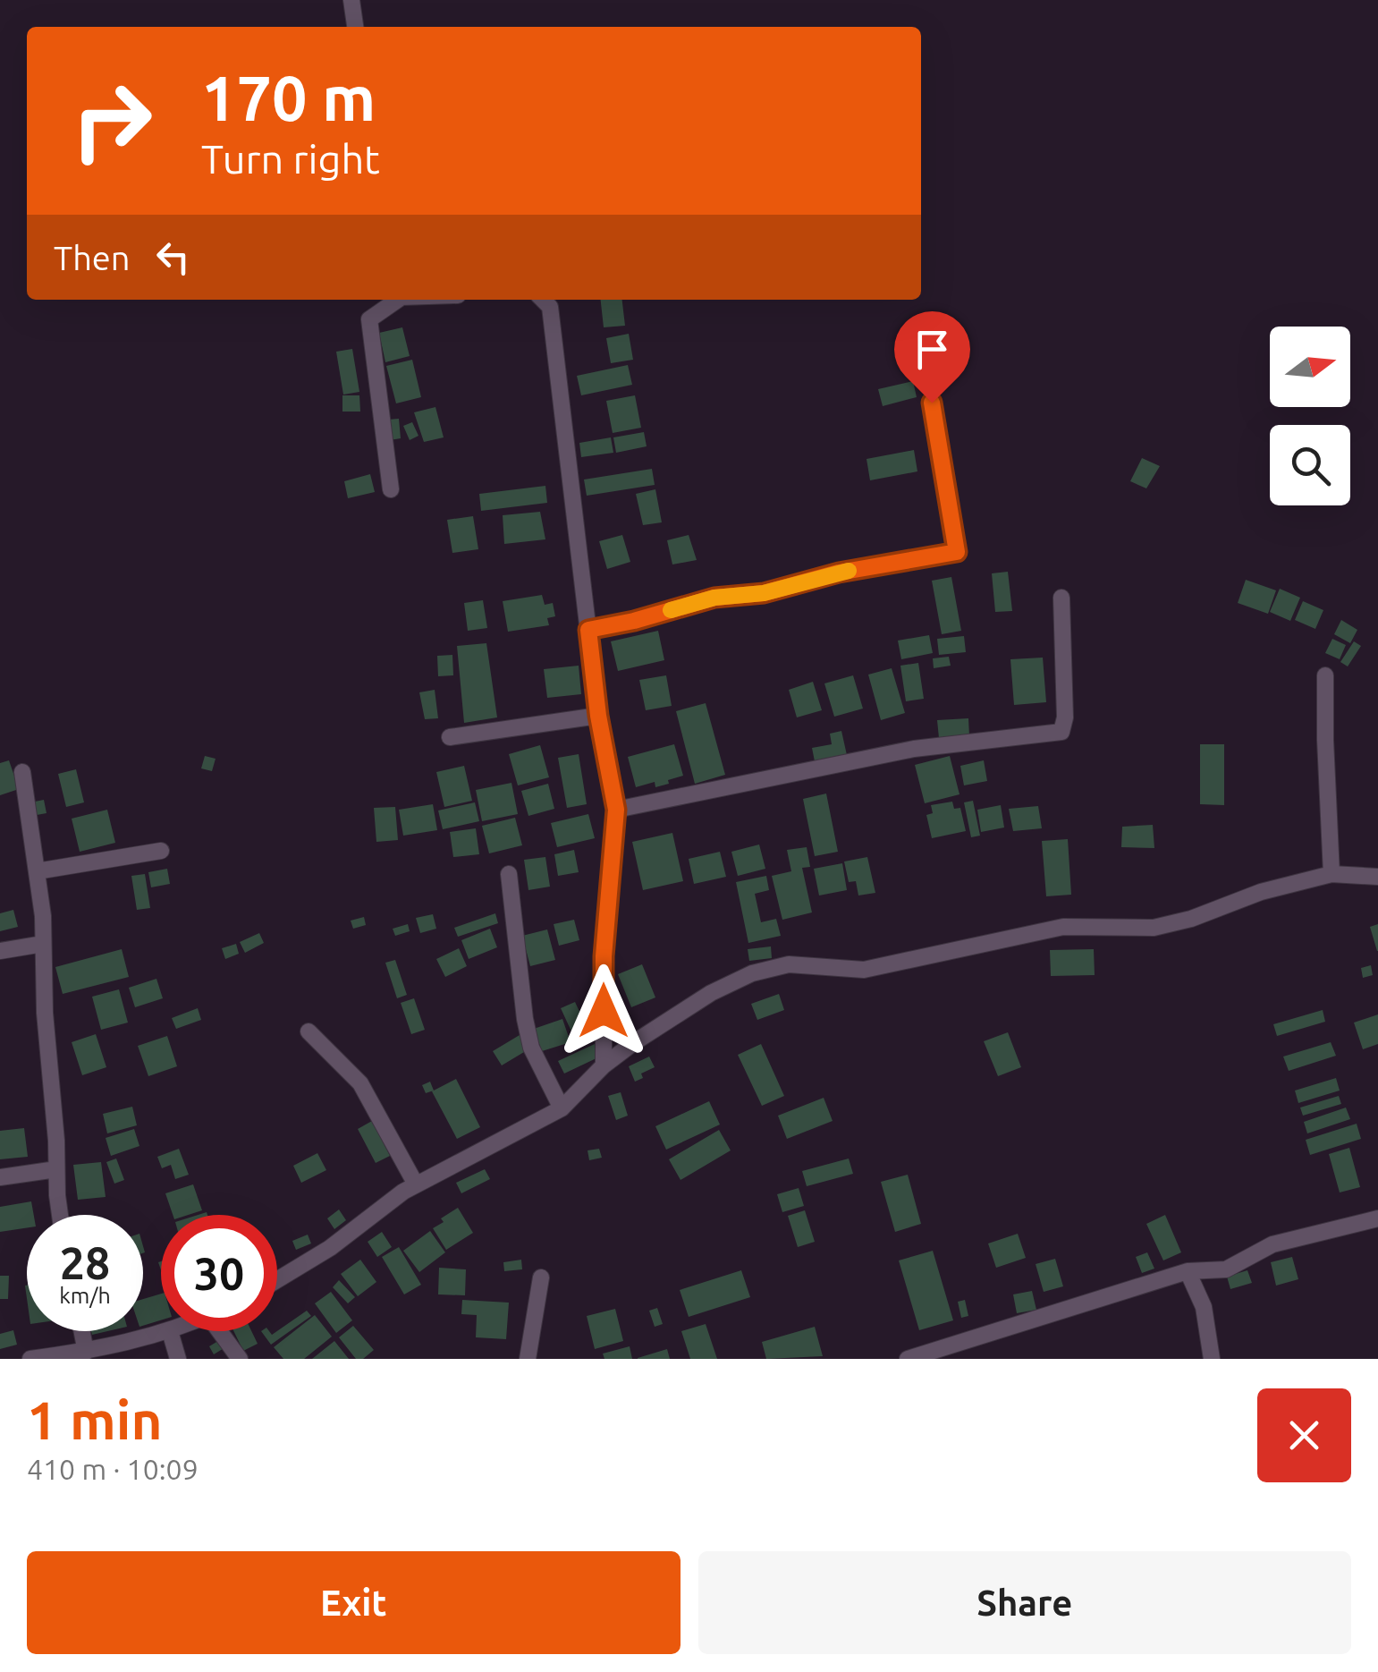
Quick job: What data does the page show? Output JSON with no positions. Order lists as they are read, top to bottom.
{
  "north": "right",
  "page": {
    "turn": ["170 m", "Turn right"],
    "then": "Then",
    "speed": "28 km/h",
    "limit": "30",
    "heading": ["1 min", "410 m · 10:09"],
    "buttons": ["Exit", "Share"]
  }
}
